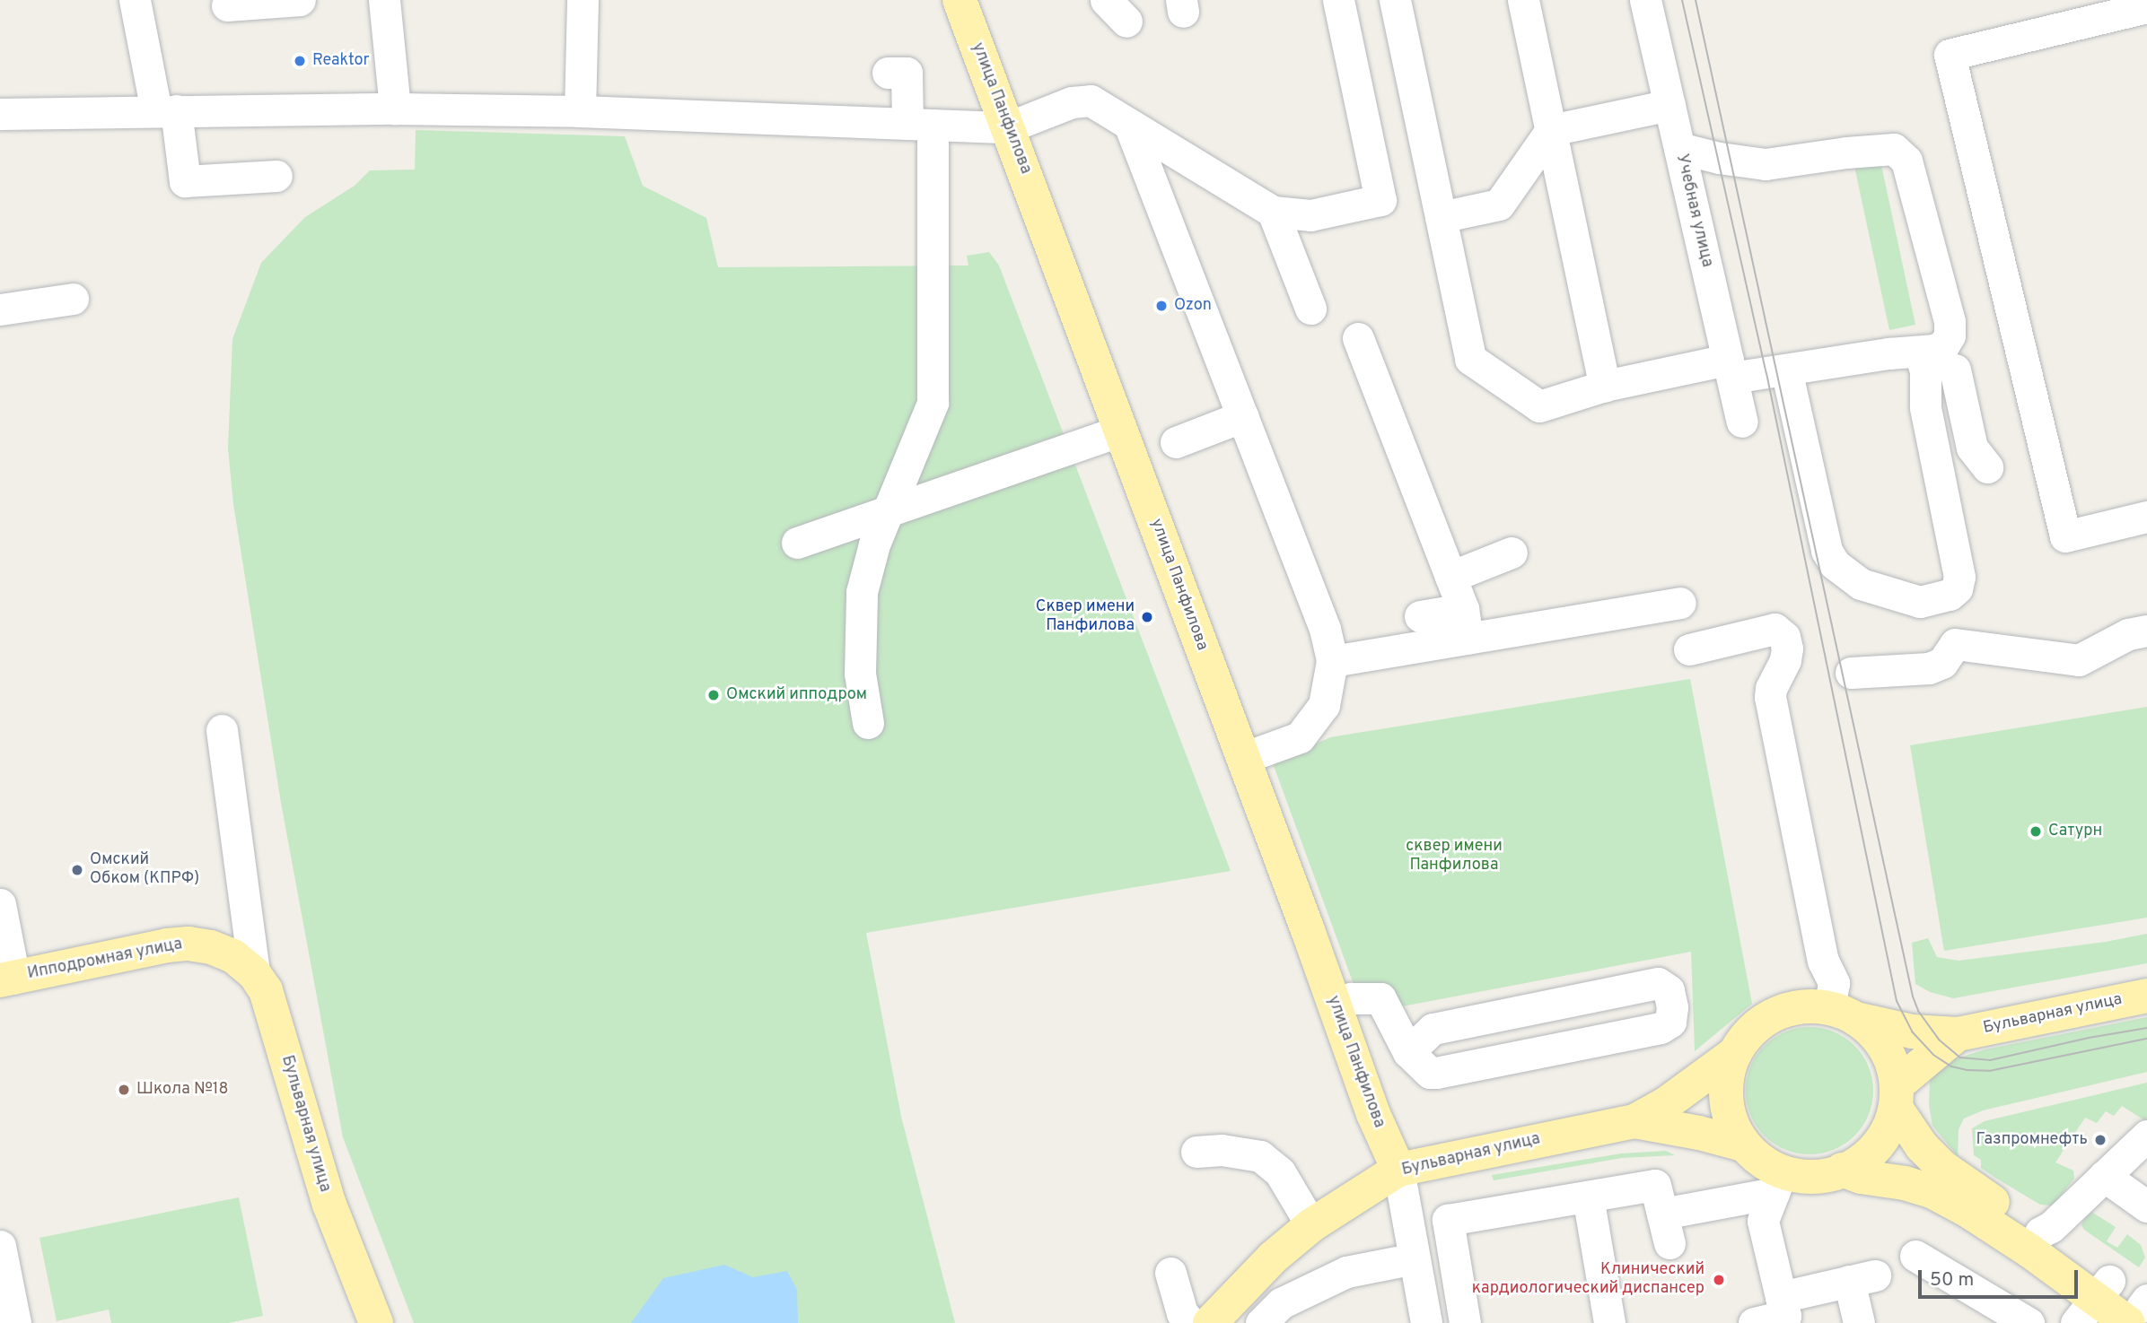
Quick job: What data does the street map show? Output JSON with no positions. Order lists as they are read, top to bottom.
{
  "streets": {
    "main road": ["улица Панфилова", "Ипподромная улица", "Бульварная улица"],
    "street": ["Учебная улица"]
  },
  "crossings": [
    ["улица Панфилова", "Бульварная улица"],
    ["Ипподромная улица", "Бульварная улица"]
  ],
  "parks": ["сквер имени Панфилова"],
  "places": [
    "Reaktor",
    "Ozon",
    "Сквер имени Панфилова",
    "Омский ипподром",
    "Сатурн",
    "Омский Обком (КПРФ)",
    "Школа №18",
    "Газпромнефть",
    "Клинический кардиологический диспансер"
  ],
  "scale_bar": "50 m"
}
